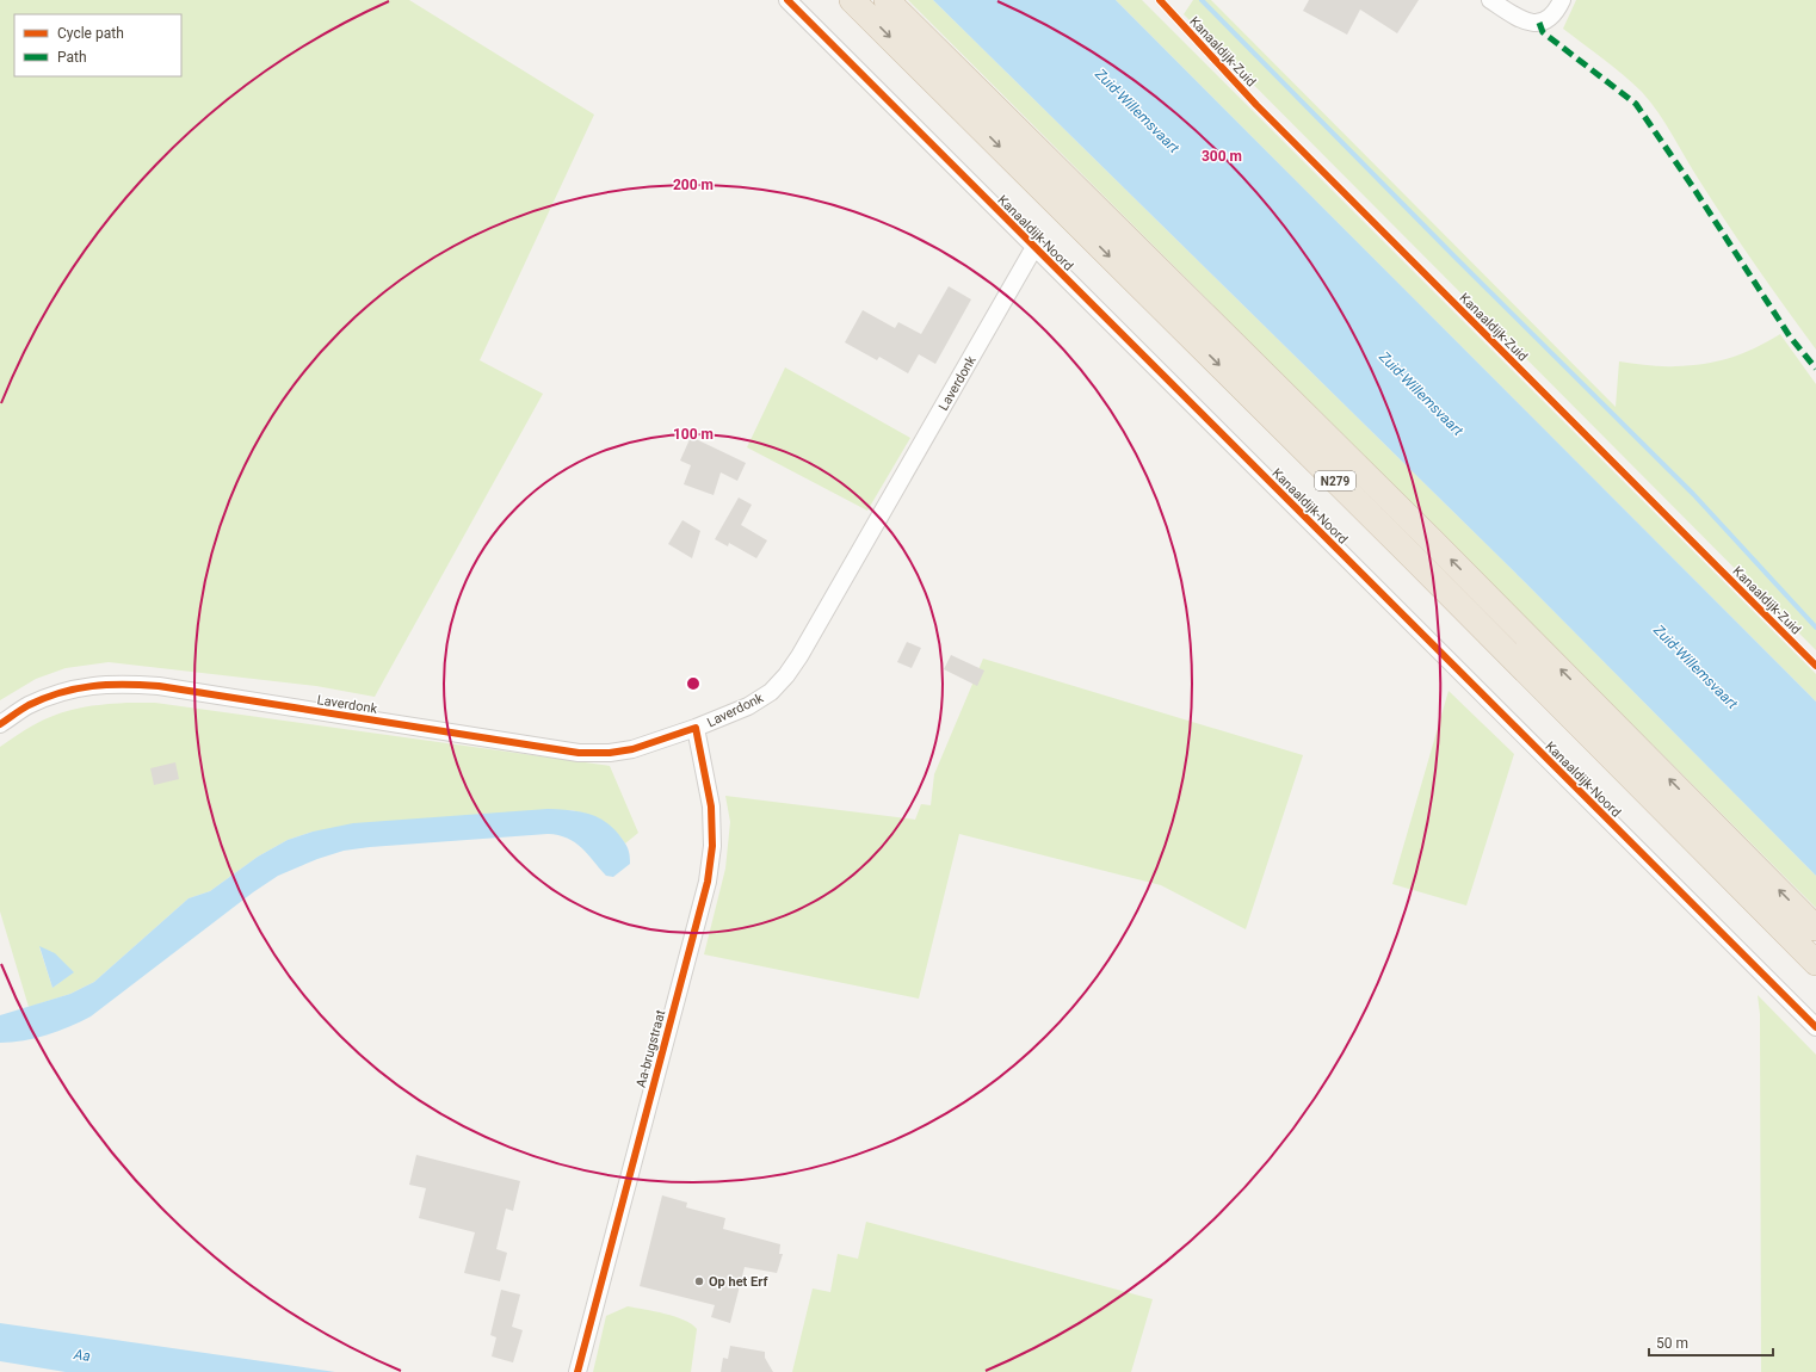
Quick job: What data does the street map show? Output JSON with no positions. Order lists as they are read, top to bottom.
{
  "streets": {
    "highway": ["N279"],
    "street": ["Kanaaldijk-Noord", "Laverdonk", "Aa-brugstraat"],
    "cycle path": ["Kanaaldijk-Zuid"]
  },
  "crossings": [
    ["Kanaaldijk-Noord", "Laverdonk"],
    ["Laverdonk", "Aa-brugstraat"]
  ],
  "water": ["Zuid-Willemsvaart", "Aa"],
  "places": ["Op het Erf"],
  "legend": ["Cycle path", "Path"],
  "scale_bar": "50 m",
  "rings": ["300 m", "200 m", "100 m"]
}
